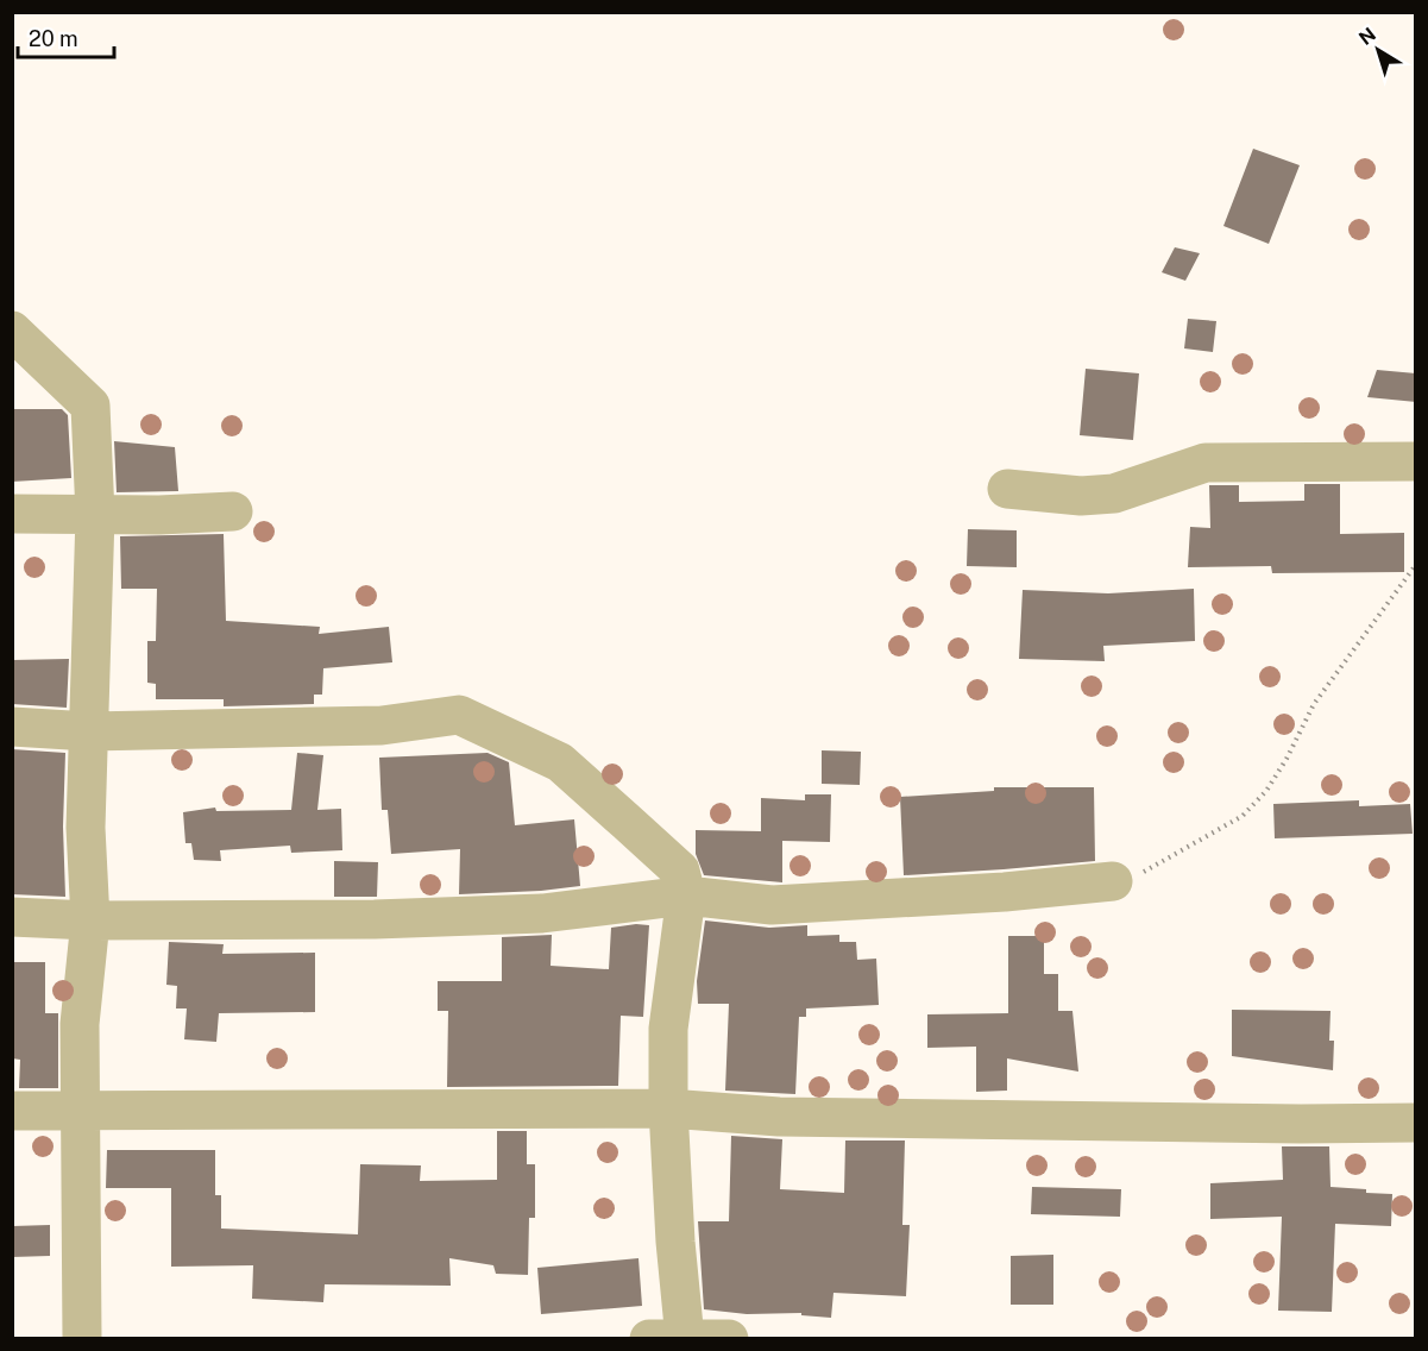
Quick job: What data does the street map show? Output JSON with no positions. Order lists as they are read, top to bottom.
{
  "scale_bar": "20 m",
  "north": "top left"
}
